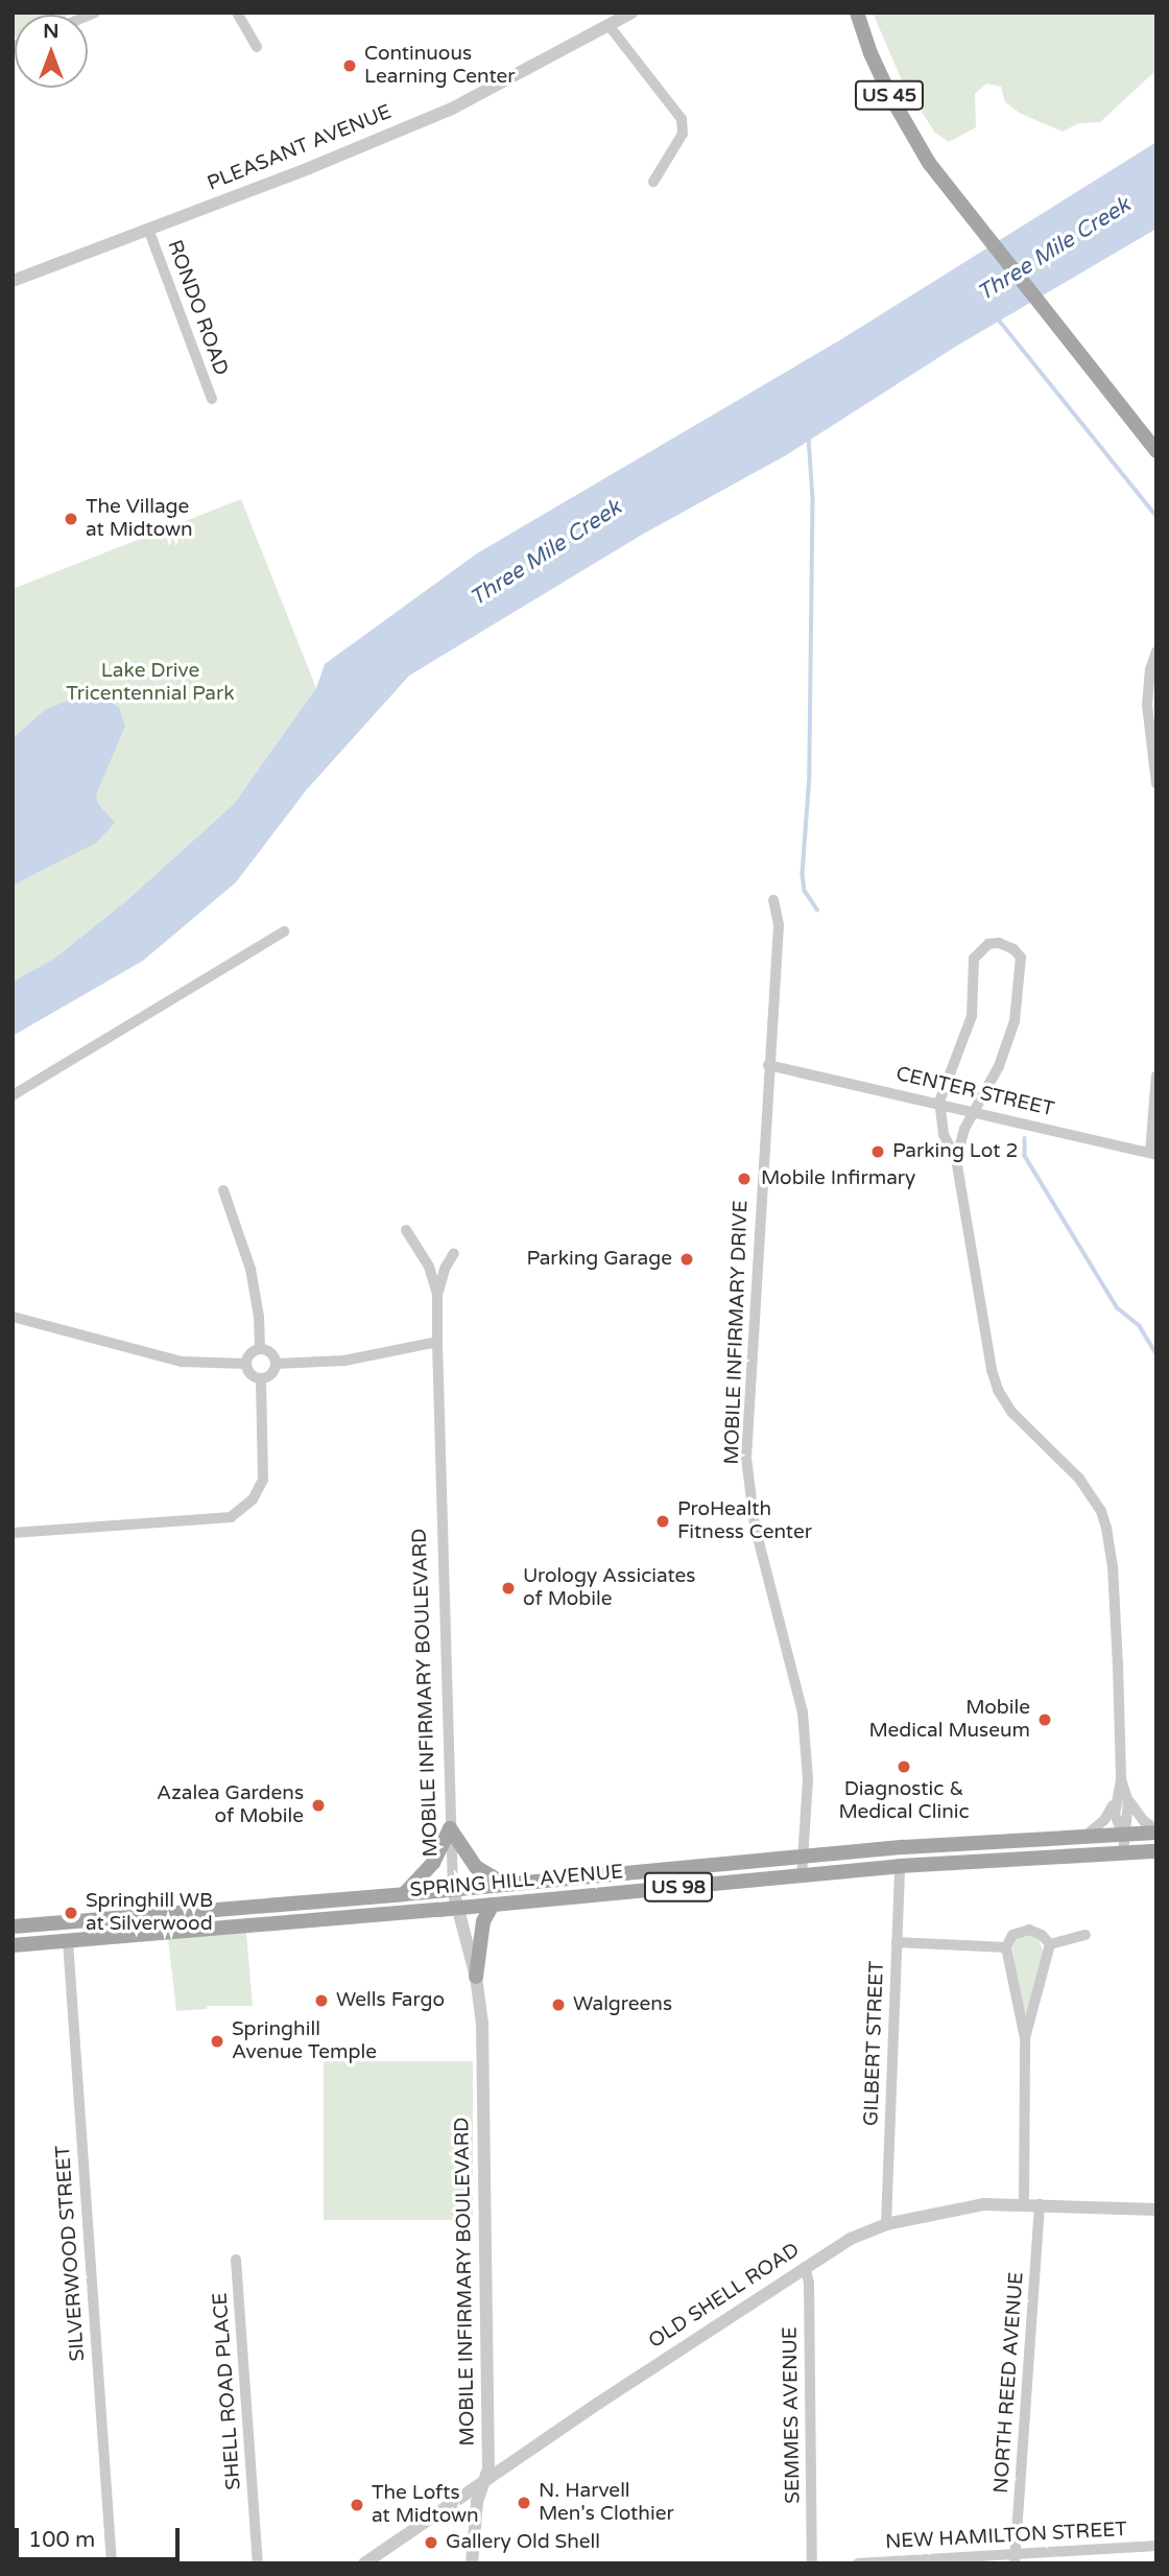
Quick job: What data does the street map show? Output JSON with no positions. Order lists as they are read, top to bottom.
{
  "streets": {
    "main road": ["US 45", "SPRING HILL AVENUE", "US 98"],
    "street": [
      "PLEASANT AVENUE",
      "RONDO ROAD",
      "CENTER STREET",
      "MOBILE INFIRMARY DRIVE",
      "MOBILE INFIRMARY BOULEVARD",
      "GILBERT STREET",
      "SILVERWOOD STREET",
      "OLD SHELL ROAD",
      "NORTH REED AVENUE",
      "SHELL ROAD PLACE",
      "SEMMES AVENUE",
      "NEW HAMILTON STREET"
    ]
  },
  "crossings": [
    ["PLEASANT AVENUE", "RONDO ROAD"],
    ["CENTER STREET", "MOBILE INFIRMARY DRIVE"],
    ["MOBILE INFIRMARY DRIVE", "SPRING HILL AVENUE"],
    ["MOBILE INFIRMARY BOULEVARD", "SPRING HILL AVENUE"],
    ["MOBILE INFIRMARY BOULEVARD", "OLD SHELL ROAD"],
    ["SPRING HILL AVENUE", "GILBERT STREET"],
    ["SPRING HILL AVENUE", "SILVERWOOD STREET"],
    ["GILBERT STREET", "OLD SHELL ROAD"],
    ["OLD SHELL ROAD", "NORTH REED AVENUE"],
    ["OLD SHELL ROAD", "SEMMES AVENUE"],
    ["NORTH REED AVENUE", "NEW HAMILTON STREET"]
  ],
  "water": ["Three Mile Creek"],
  "parks": ["Lake Drive Tricentennial Park"],
  "places": [
    "Continuous Learning Center",
    "The Village at Midtown",
    "Parking Lot 2",
    "Mobile Infirmary",
    "Parking Garage",
    "ProHealth Fitness Center",
    "Urology Assiciates of Mobile",
    "Mobile Medical Museum",
    "Diagnostic & Medical Clinic",
    "Azalea Gardens of Mobile",
    "Springhill WB at Silverwood",
    "Wells Fargo",
    "Walgreens",
    "Springhill Avenue Temple",
    "N. Harvell Men's Clothier",
    "The Lofts at Midtown",
    "Gallery Old Shell"
  ],
  "scale_bar": "100 m",
  "north": "top"
}
